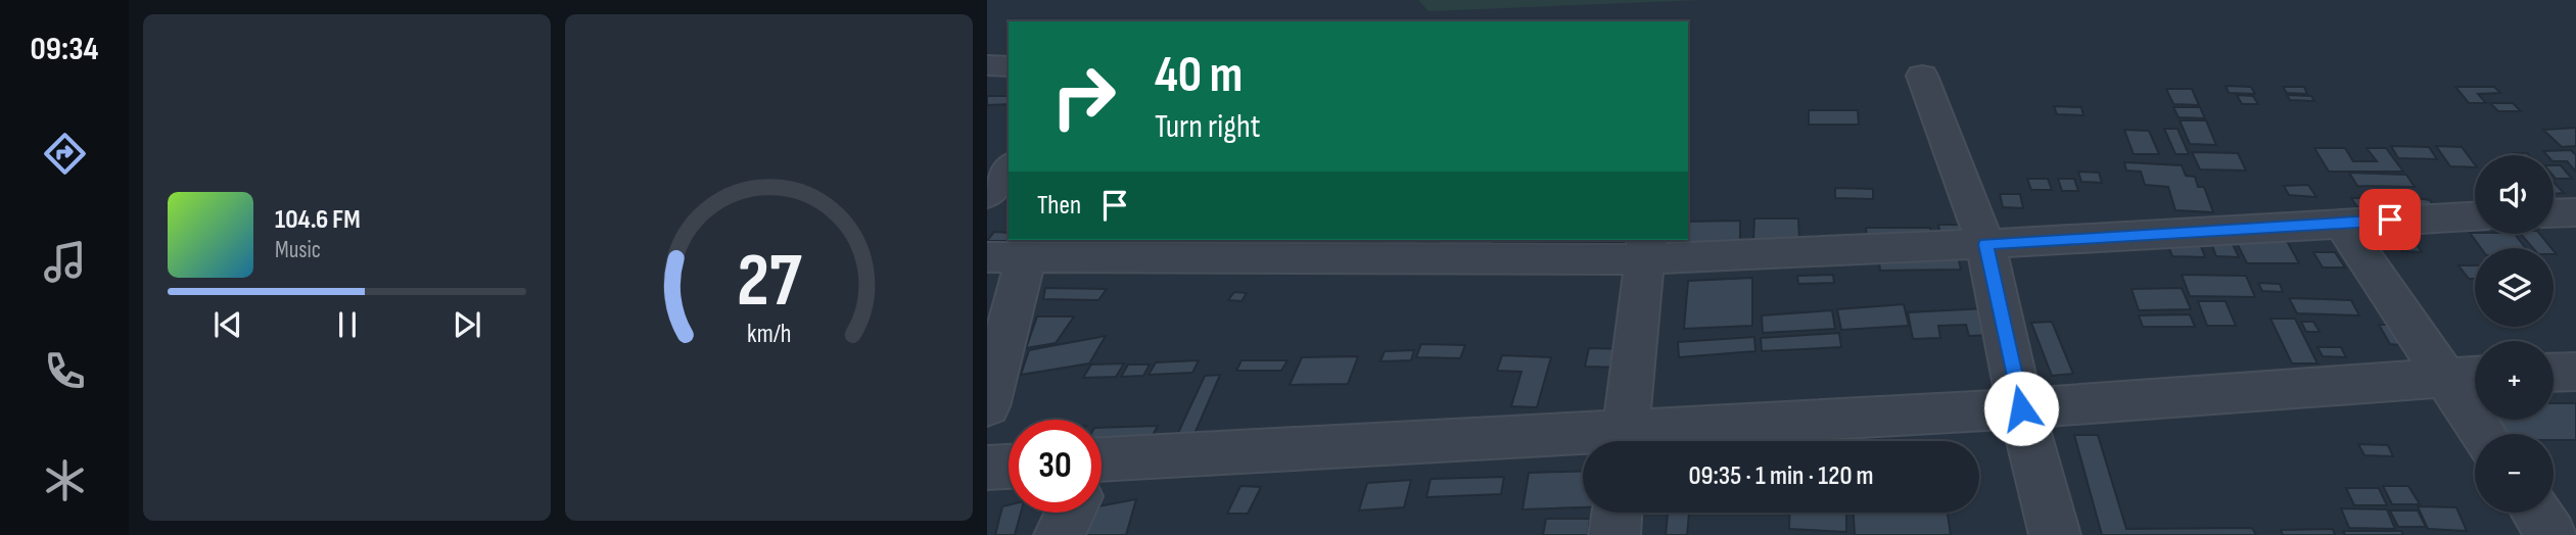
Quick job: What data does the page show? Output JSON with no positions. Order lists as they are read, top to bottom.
{
  "page": {
    "tabs": "09:34",
    "turn": ["40 m", "Turn right"],
    "map_buttons": ["+", "−"],
    "then": "Then",
    "song": ["104.6 FM", "Music"],
    "limit": "30",
    "trip": "09:35 · 1 min · 120 m",
    "gauge": ["27", "km/h"]
  }
}
